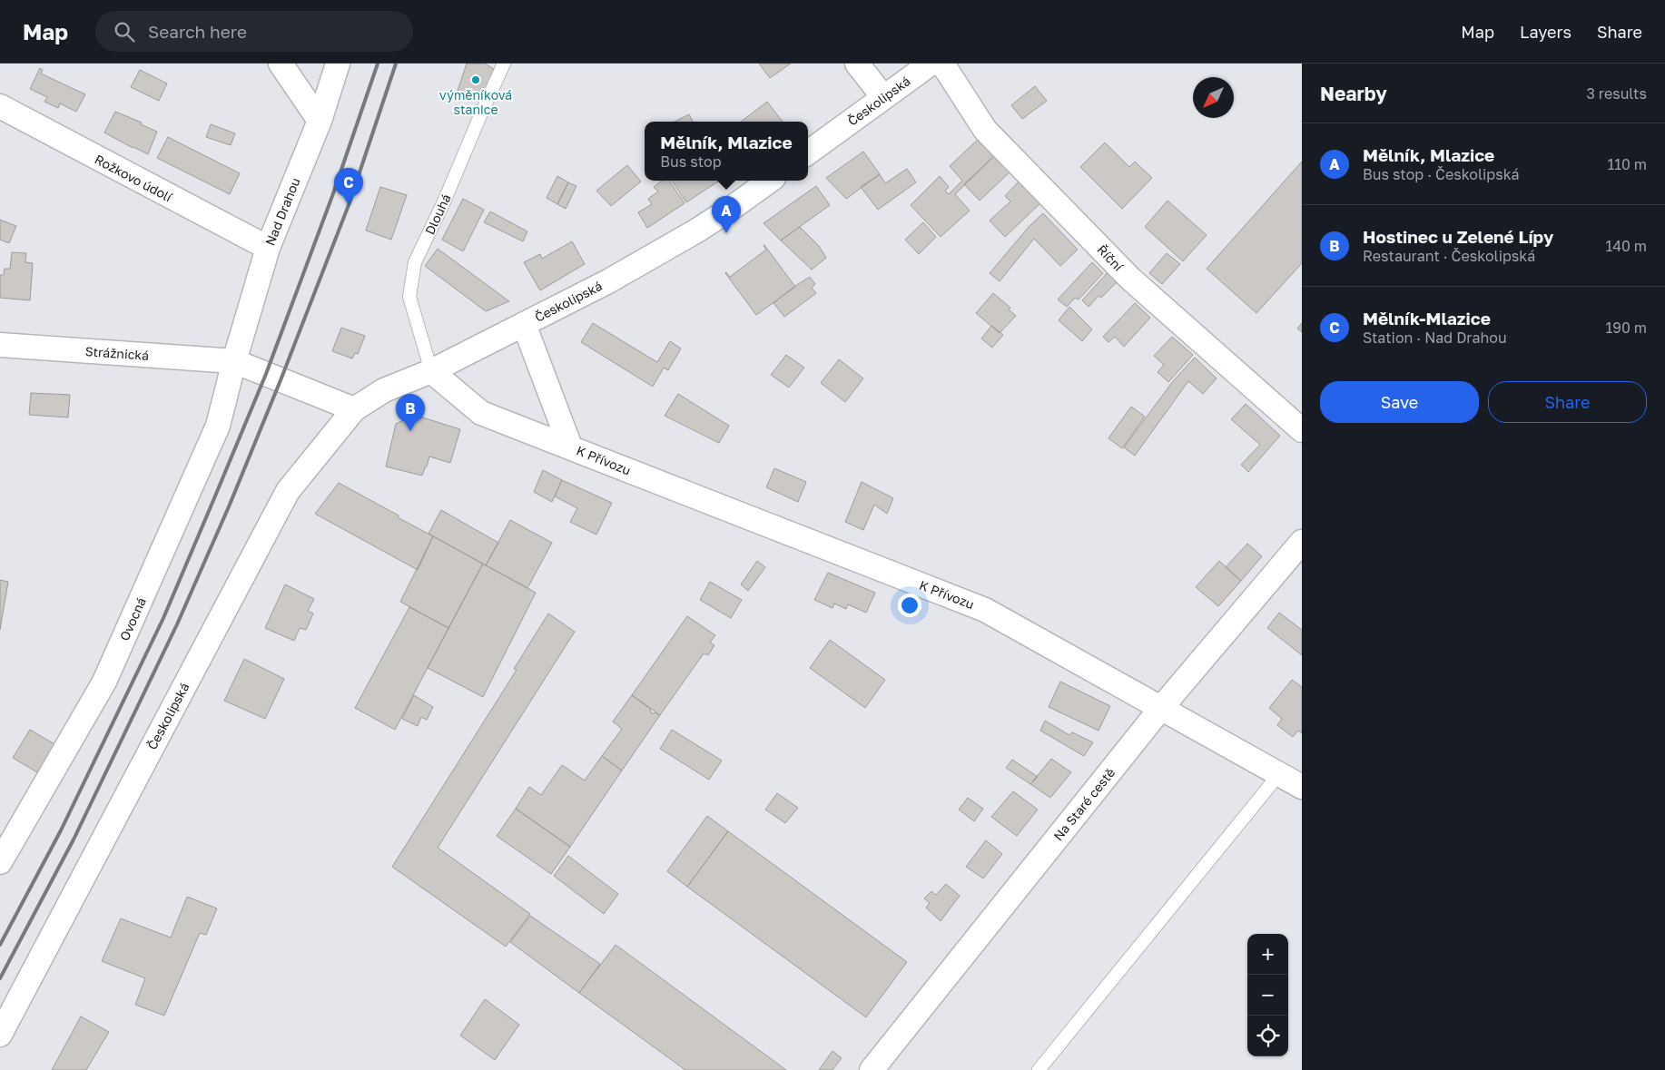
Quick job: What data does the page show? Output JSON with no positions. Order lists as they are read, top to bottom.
{
  "streets": {
    "street": [
      "Českolipská",
      "Rožkovo údolí",
      "Nad Drahou",
      "Říční",
      "Strážnická",
      "K Přívozu",
      "Ovocná",
      "Na Staré cestě"
    ],
    "lane": ["Dlouhá"]
  },
  "crossings": [
    ["Českolipská", "Dlouhá"],
    ["Českolipská", "K Přívozu"],
    ["Rožkovo údolí", "Nad Drahou"],
    ["Nad Drahou", "Strážnická"],
    ["Nad Drahou", "Ovocná"],
    ["Dlouhá", "K Přívozu"],
    ["Strážnická", "Ovocná"],
    ["K Přívozu", "Na Staré cestě"]
  ],
  "places": ["výměníková stanice"],
  "north": "bottom left",
  "page": {
    "header": "Map",
    "search": "Search here",
    "nav": ["Map", "Layers", "Share"],
    "heading": ["Nearby", "3 results"],
    "popup": ["Mělník, Mlazice", "Bus stop"],
    "list": [
      {
        "mark": "A",
        "name": "Mělník, Mlazice",
        "note": "Bus stop · Českolipská",
        "value": "110 m"
      },
      {
        "mark": "B",
        "name": "Hostinec u Zelené Lípy",
        "note": "Restaurant · Českolipská",
        "value": "140 m"
      },
      {
        "mark": "C",
        "name": "Mělník-Mlazice",
        "note": "Station · Nad Drahou",
        "value": "190 m"
      }
    ],
    "pins": ["C", "A", "B"],
    "buttons": ["Save", "Share"],
    "map_buttons": ["+", "−"]
  }
}
